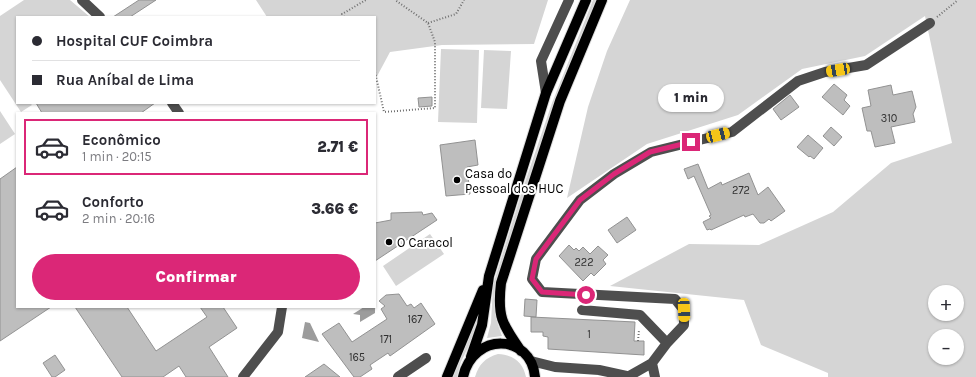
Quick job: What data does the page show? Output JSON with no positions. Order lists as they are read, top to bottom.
{
  "places": ["Casa do Pessoal dos HUC", "O Caracol"],
  "house_numbers": [
    "310",
    "272",
    "222",
    "167",
    "1",
    "171",
    "165"
  ],
  "page": {
    "banner": ["Hospital CUF Coimbra", "Rua Aníbal de Lima"],
    "bubble": "1 min",
    "list": [
      {
        "name": "Econômico",
        "note": "1 min · 20:15",
        "value": "2.71 €"
      },
      {
        "name": "Conforto",
        "note": "2 min · 20:16",
        "value": "3.66 €"
      }
    ],
    "buttons": "Confirmar",
    "map_buttons": ["+", "−"]
  }
}
